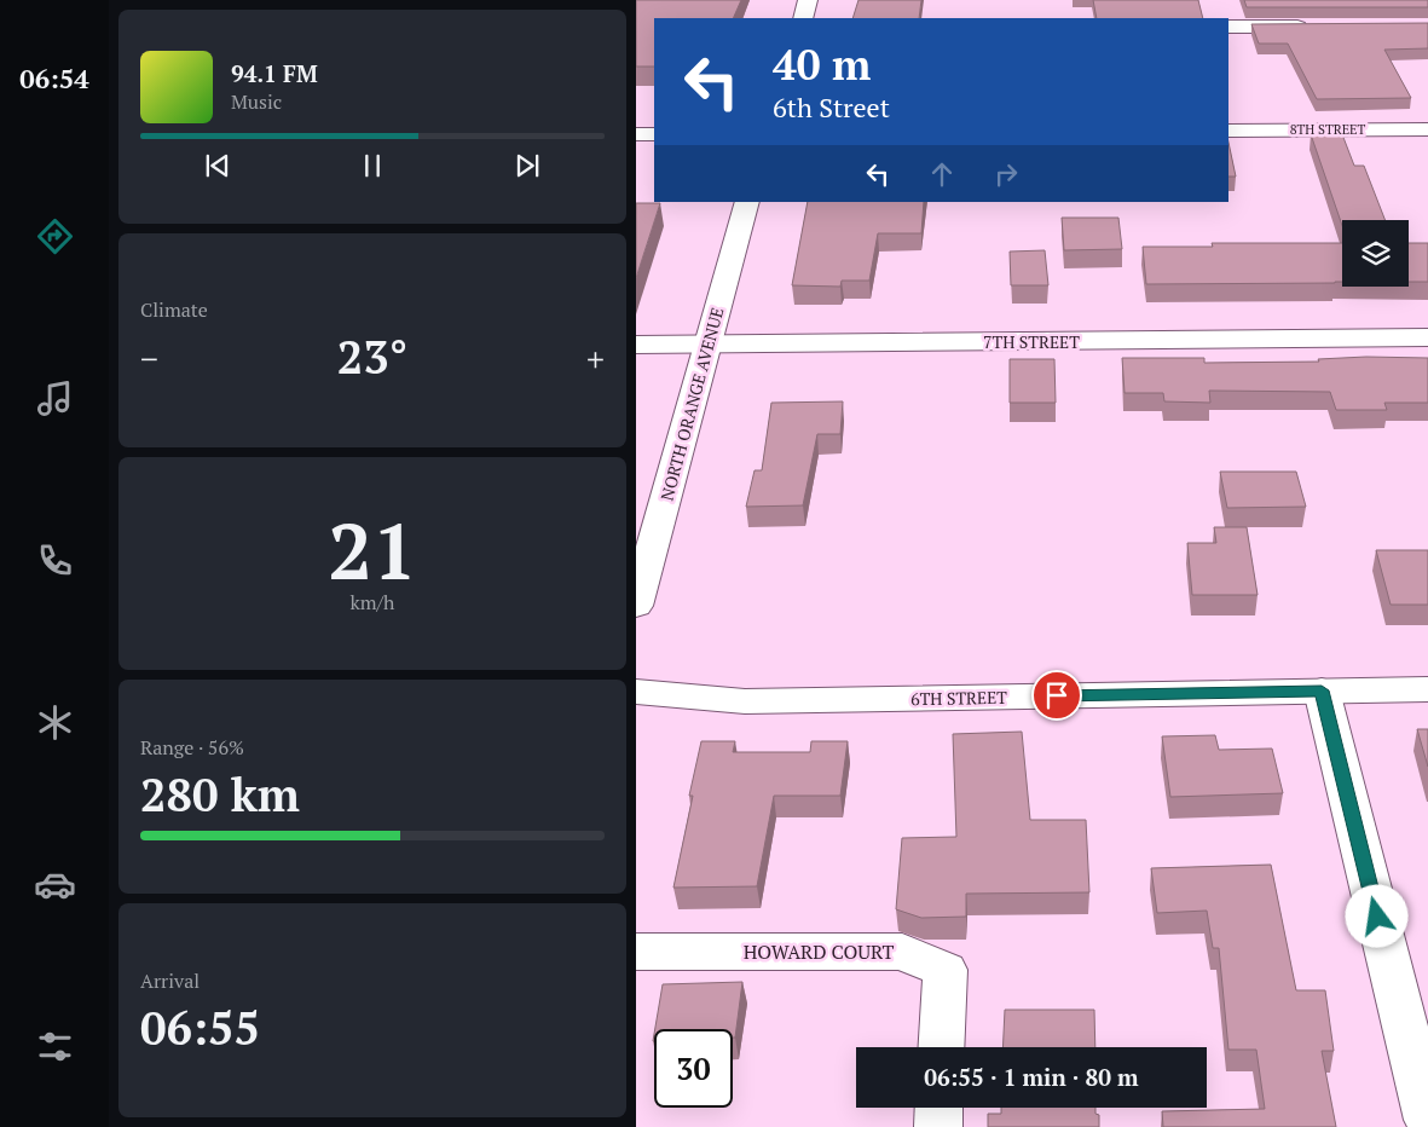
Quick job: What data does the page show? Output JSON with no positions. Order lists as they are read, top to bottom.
{
  "streets": {
    "street": [
      "8TH STREET",
      "7TH STREET",
      "NORTH ORANGE AVENUE",
      "6TH STREET",
      "HOWARD COURT"
    ]
  },
  "crossings": [
    ["7TH STREET", "NORTH ORANGE AVENUE"]
  ],
  "page": {
    "tabs": "06:54",
    "turn": ["40 m", "6th Street"],
    "song": ["94.1 FM", "Music"],
    "tile": [
      "Climate",
      ["21", "km/h"],
      ["Range · 56%", "280 km"],
      ["Arrival", "06:55"]
    ],
    "heat": ["−", "23°", "+"],
    "limit": "30",
    "trip": "06:55 · 1 min · 80 m"
  }
}
